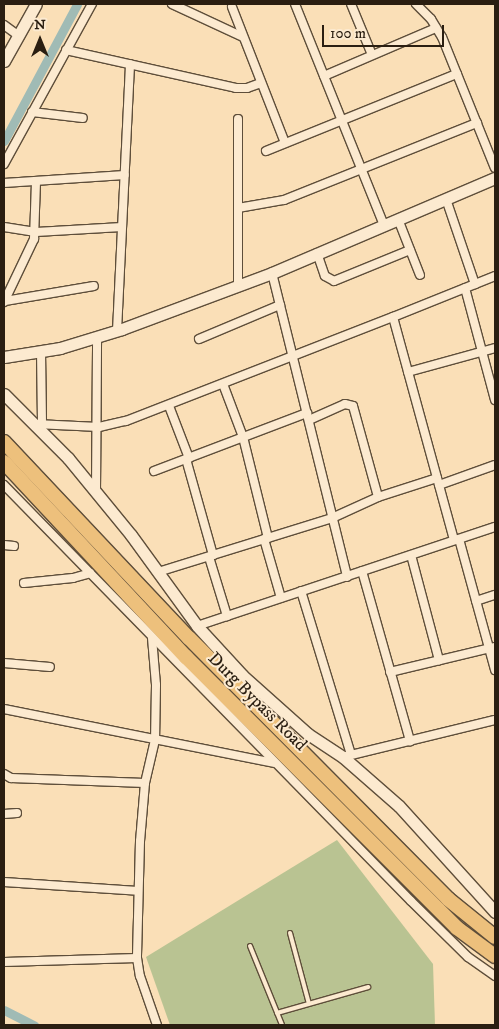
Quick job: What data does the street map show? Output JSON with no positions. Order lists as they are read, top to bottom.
{
  "streets": {
    "highway": ["Durg Bypass Road"]
  },
  "scale_bar": "100 m",
  "north": "top"
}
